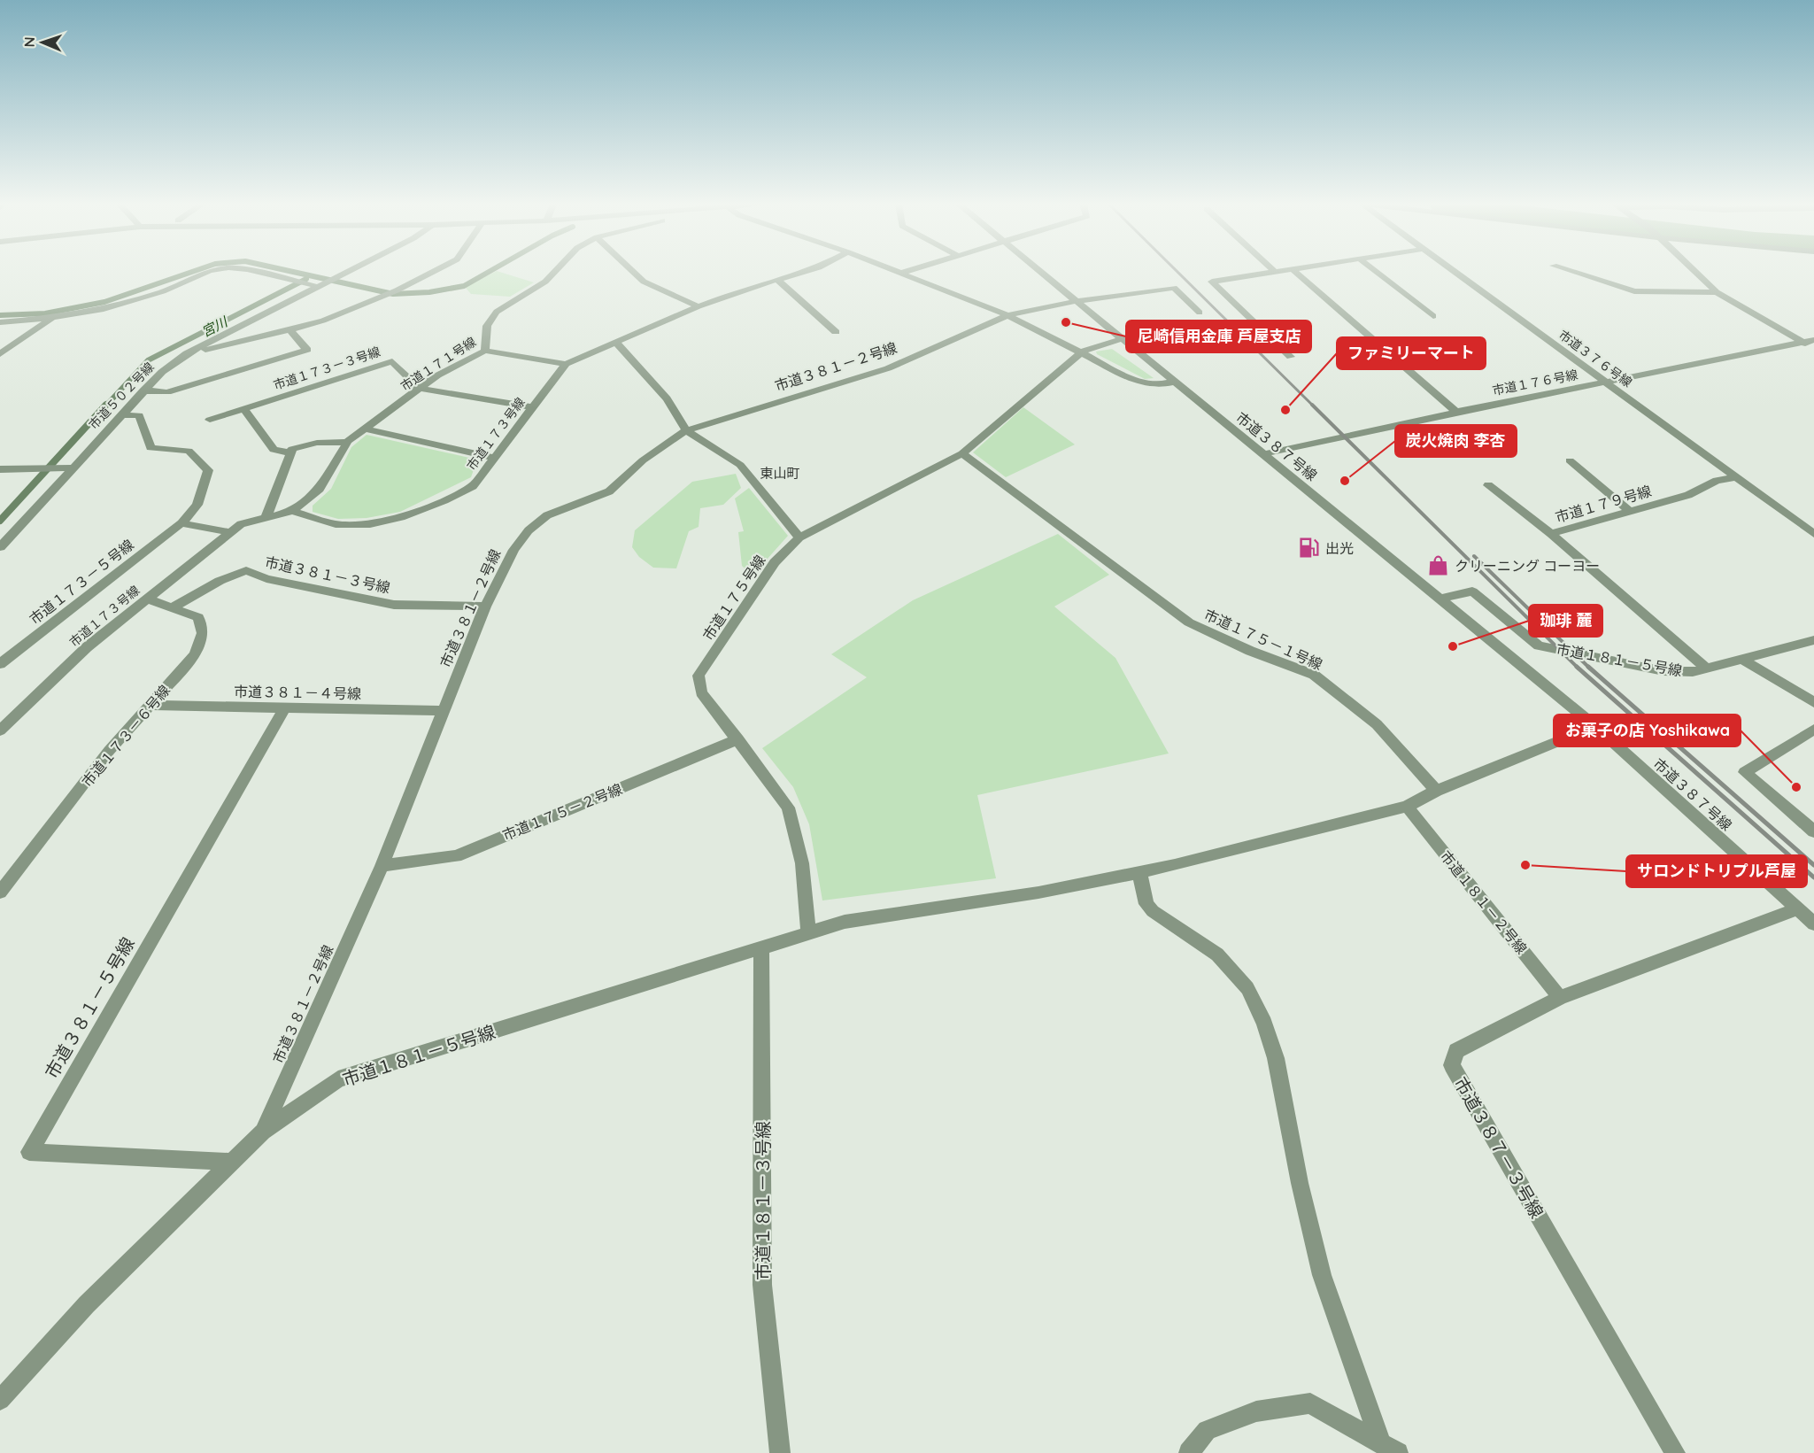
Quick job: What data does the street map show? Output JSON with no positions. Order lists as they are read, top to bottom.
{
  "streets": {
    "street": [
      "市道３７６号線",
      "市道１７１号線",
      "市道３８１－２号線",
      "市道１７３－３号線",
      "市道１７６号線",
      "市道５０２号線",
      "市道１７３号線",
      "市道３８７号線",
      "市道１７９号線",
      "市道３８１－３号線",
      "市道１７３－５号線",
      "市道１７５号線",
      "市道１７５－１号線",
      "市道１８１－５号線",
      "市道３８１－４号線",
      "市道１７３－６号線",
      "市道１７５－２号線",
      "市道１８１－２号線",
      "市道３８１－５号線",
      "市道３８７－３号線",
      "市道１８１－３号線"
    ]
  },
  "crossings": [
    ["市道３７６号線", "市道１７６号線"],
    ["市道３７６号線", "市道１７９号線"],
    ["市道１７１号線", "市道１７３－３号線"],
    ["市道１７１号線", "市道１７３号線"],
    ["市道３８１－２号線", "市道３８７号線"],
    ["市道３８１－２号線", "市道３８１－３号線"],
    ["市道３８１－２号線", "市道１８１－５号線"],
    ["市道３８１－２号線", "市道３８１－４号線"],
    ["市道３８１－２号線", "市道１７５－２号線"],
    ["市道１７６号線", "市道３８７号線"],
    ["市道５０２号線", "市道１７３－５号線"],
    ["市道１７３号線", "市道１７３－６号線"],
    ["市道３８７号線", "市道１７５号線"],
    ["市道３８７号線", "市道１８１－５号線"],
    ["市道３８７号線", "市道３８７－３号線"],
    ["市道１７９号線", "市道１８１－５号線"],
    ["市道３８１－３号線", "市道１７３－６号線"],
    ["市道１７５号線", "市道１７５－１号線"],
    ["市道１７５号線", "市道１８１－５号線"],
    ["市道１７５号線", "市道１７５－２号線"],
    ["市道１７５－１号線", "市道１８１－５号線"],
    ["市道１８１－５号線", "市道１８１－２号線"],
    ["市道１８１－５号線", "市道３８１－５号線"],
    ["市道１８１－５号線", "市道１８１－３号線"],
    ["市道３８１－４号線", "市道１７３－６号線"],
    ["市道３８１－４号線", "市道３８１－５号線"],
    ["市道１８１－２号線", "市道３８７－３号線"]
  ],
  "districts": ["東山町"],
  "water": ["宮川"],
  "places": {
    "other": [
      "尼崎信用金庫 芦屋支店",
      "ファミリーマート",
      "炭火焼肉 李杏",
      "珈琲 麓",
      "お菓子の店 Yoshikawa",
      "サロンドトリプル芦屋"
    ],
    "fuel station": ["出光"],
    "shop": ["クリーニング コーヨー"]
  },
  "north": "left"
}
